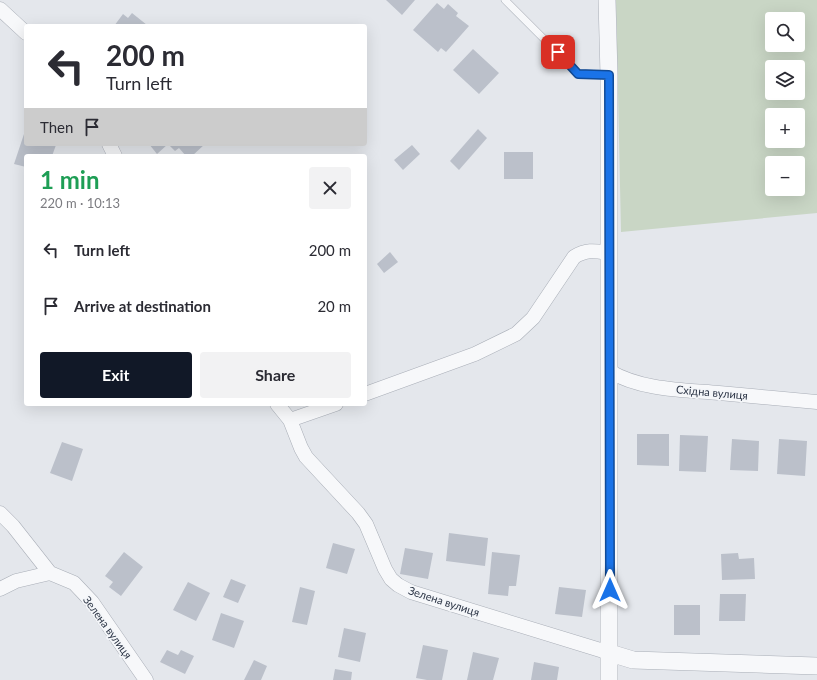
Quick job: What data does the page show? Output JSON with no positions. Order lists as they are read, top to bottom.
{
  "streets": {
    "street": ["Східна вулиця", "Зелена вулиця"]
  },
  "page": {
    "map_buttons": ["+", "−"],
    "turn": ["200 m", "Turn left"],
    "then": "Then",
    "heading": ["1 min", "220 m · 10:13"],
    "list": [
      {
        "name": "Turn left",
        "value": "200 m"
      },
      {
        "name": "Arrive at destination",
        "value": "20 m"
      }
    ],
    "buttons": ["Exit", "Share"]
  }
}
